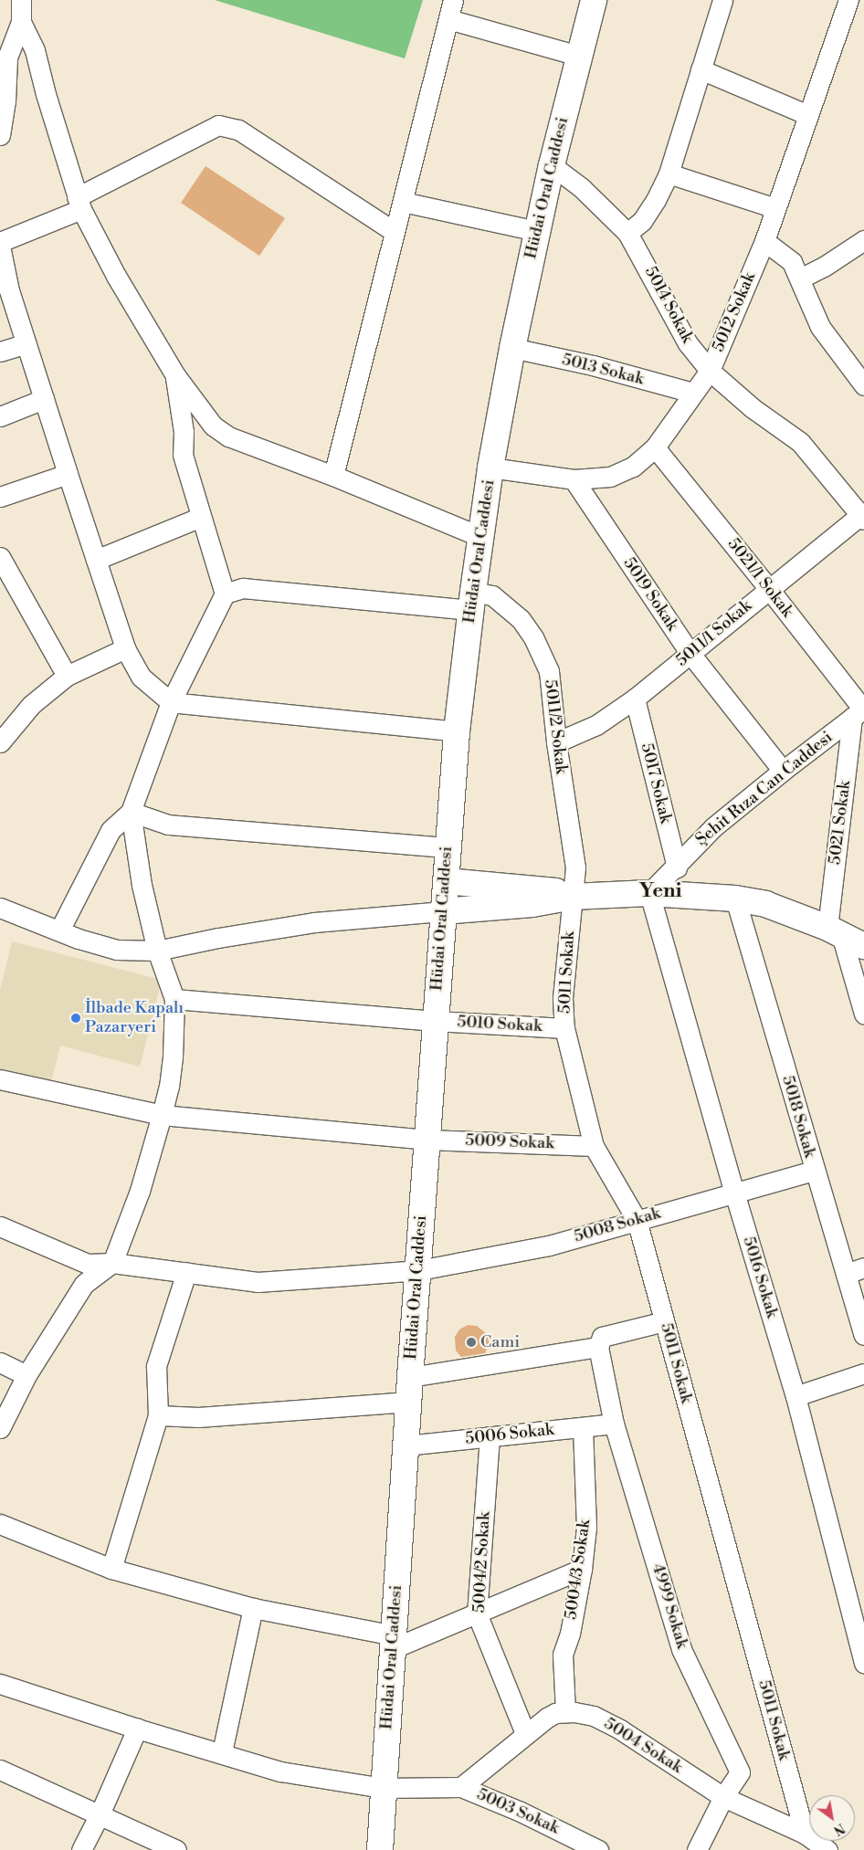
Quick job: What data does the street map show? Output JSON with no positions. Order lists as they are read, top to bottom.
{
  "streets": {
    "street": [
      "Hüdai Oral Caddesi",
      "5014 Sokak",
      "5012 Sokak",
      "5013 Sokak",
      "5021/1 Sokak",
      "5019 Sokak",
      "5011/1 Sokak",
      "5011/2 Sokak",
      "5017 Sokak",
      "Şehit Rıza Can Caddesi",
      "5021 Sokak",
      "5011 Sokak",
      "5010 Sokak",
      "5018 Sokak",
      "5009 Sokak",
      "5008 Sokak",
      "5016 Sokak",
      "5006 Sokak",
      "5004/2 Sokak",
      "5004/3 Sokak",
      "4999 Sokak",
      "5004 Sokak",
      "5003 Sokak"
    ]
  },
  "crossings": [
    ["Hüdai Oral Caddesi", "5014 Sokak"],
    ["Hüdai Oral Caddesi", "5012 Sokak"],
    ["Hüdai Oral Caddesi", "5013 Sokak"],
    ["Hüdai Oral Caddesi", "5011/2 Sokak"],
    ["Hüdai Oral Caddesi", "5010 Sokak"],
    ["Hüdai Oral Caddesi", "5009 Sokak"],
    ["Hüdai Oral Caddesi", "5008 Sokak"],
    ["Hüdai Oral Caddesi", "5006 Sokak"],
    ["5014 Sokak", "5012 Sokak"],
    ["5014 Sokak", "5011/1 Sokak"],
    ["5012 Sokak", "5013 Sokak"],
    ["5012 Sokak", "5021/1 Sokak"],
    ["5012 Sokak", "5019 Sokak"],
    ["5021/1 Sokak", "5011/1 Sokak"],
    ["5021/1 Sokak", "Şehit Rıza Can Caddesi"],
    ["5021/1 Sokak", "5021 Sokak"],
    ["5019 Sokak", "5011/1 Sokak"],
    ["5019 Sokak", "Şehit Rıza Can Caddesi"],
    ["5011/1 Sokak", "5011/2 Sokak"],
    ["5011/1 Sokak", "5017 Sokak"],
    ["5011/2 Sokak", "5011 Sokak"],
    ["5017 Sokak", "Şehit Rıza Can Caddesi"],
    ["Şehit Rıza Can Caddesi", "5021 Sokak"],
    ["Şehit Rıza Can Caddesi", "5016 Sokak"],
    ["5011 Sokak", "5010 Sokak"],
    ["5011 Sokak", "5009 Sokak"],
    ["5011 Sokak", "5008 Sokak"],
    ["5011 Sokak", "5004 Sokak"],
    ["5018 Sokak", "5008 Sokak"],
    ["5008 Sokak", "5016 Sokak"],
    ["5006 Sokak", "5004/2 Sokak"],
    ["5006 Sokak", "5004/3 Sokak"],
    ["5006 Sokak", "4999 Sokak"],
    ["5004/3 Sokak", "5004 Sokak"],
    ["4999 Sokak", "5004 Sokak"]
  ],
  "districts": ["Yeni"],
  "places": ["İlbade Kapalı Pazaryeri", "Cami"],
  "north": "bottom right"
}
